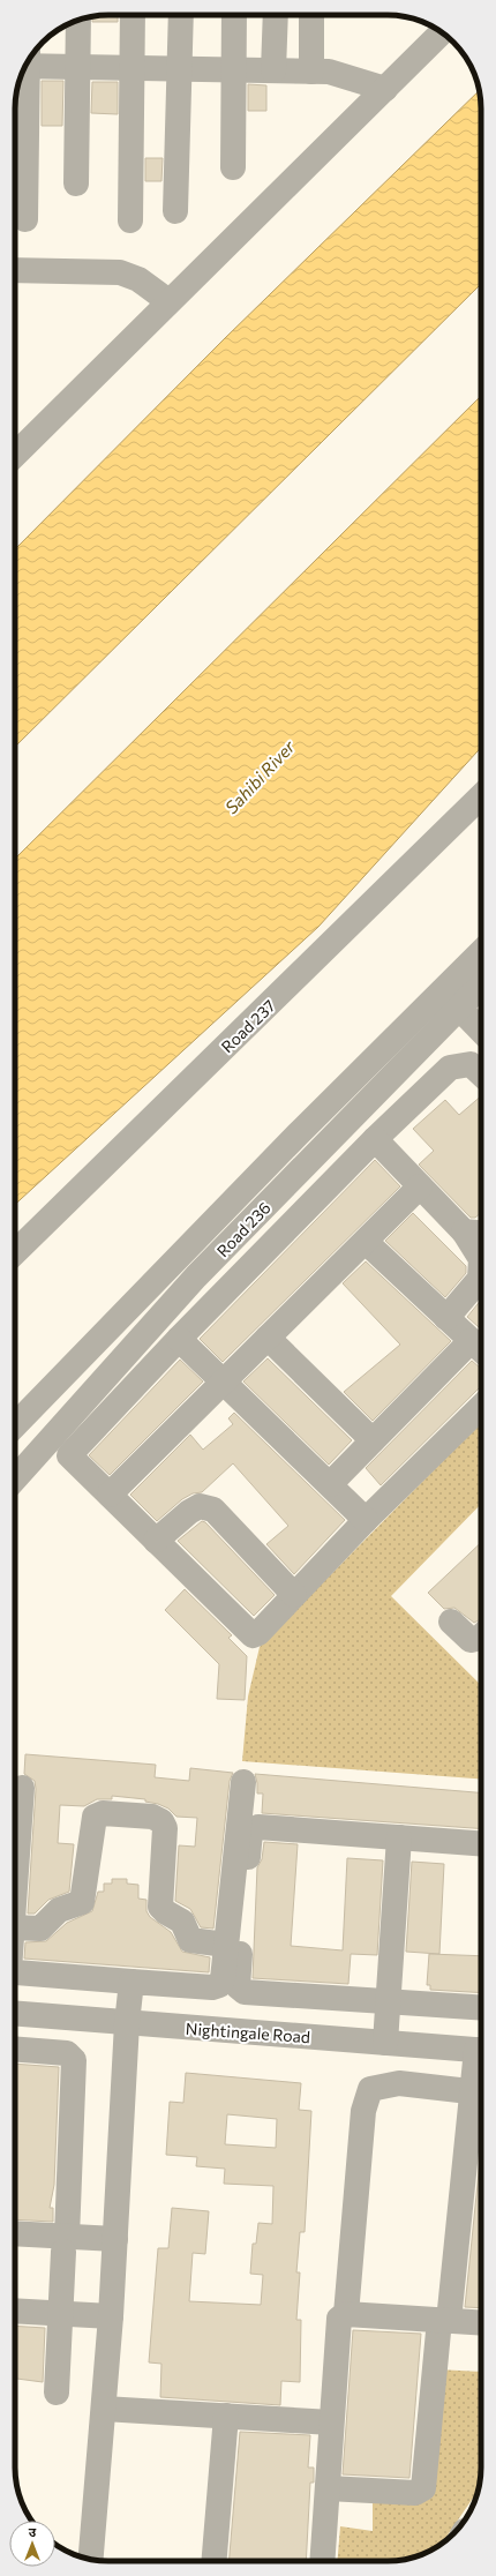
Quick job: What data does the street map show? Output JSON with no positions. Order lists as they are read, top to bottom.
{
  "streets": {
    "street": ["Road 237", "Road 236", "Nightingale Road"]
  },
  "water": ["Sahibi River"],
  "north": "top"
}
